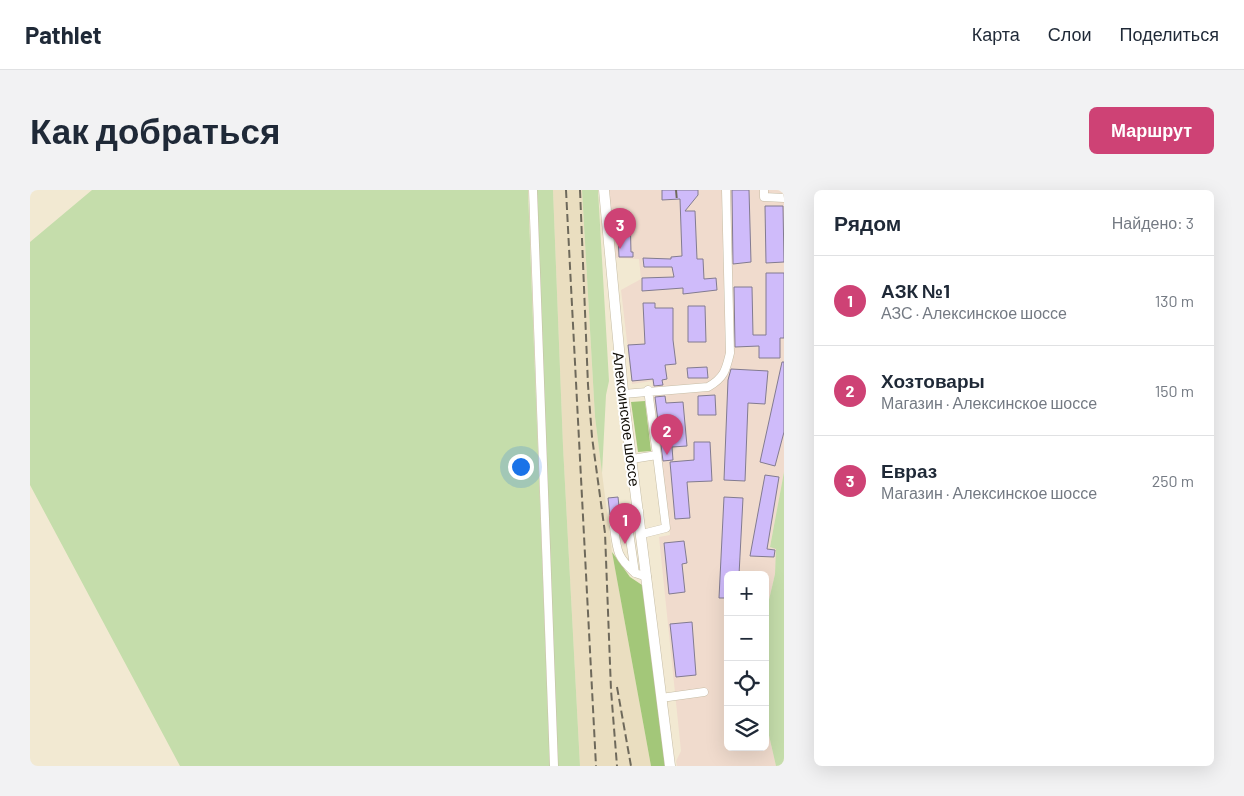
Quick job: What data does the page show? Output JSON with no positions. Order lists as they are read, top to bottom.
{
  "streets": {
    "main road": ["Алексинское шоссе"]
  },
  "page": {
    "header": "Pathlet",
    "nav": ["Карта", "Слои", "Поделиться"],
    "buttons": "Маршрут",
    "title": "Как добраться",
    "heading": ["Рядом", "Найдено: 3"],
    "pins": ["3", "2", "1"],
    "list": [
      {
        "mark": "1",
        "name": "АЗК №1",
        "note": "АЗС · Алексинское шоссе",
        "value": "130 m"
      },
      {
        "mark": "2",
        "name": "Хозтовары",
        "note": "Магазин · Алексинское шоссе",
        "value": "150 m"
      },
      {
        "mark": "3",
        "name": "Евраз",
        "note": "Магазин · Алексинское шоссе",
        "value": "250 m"
      }
    ],
    "map_buttons": ["+", "−"]
  }
}
